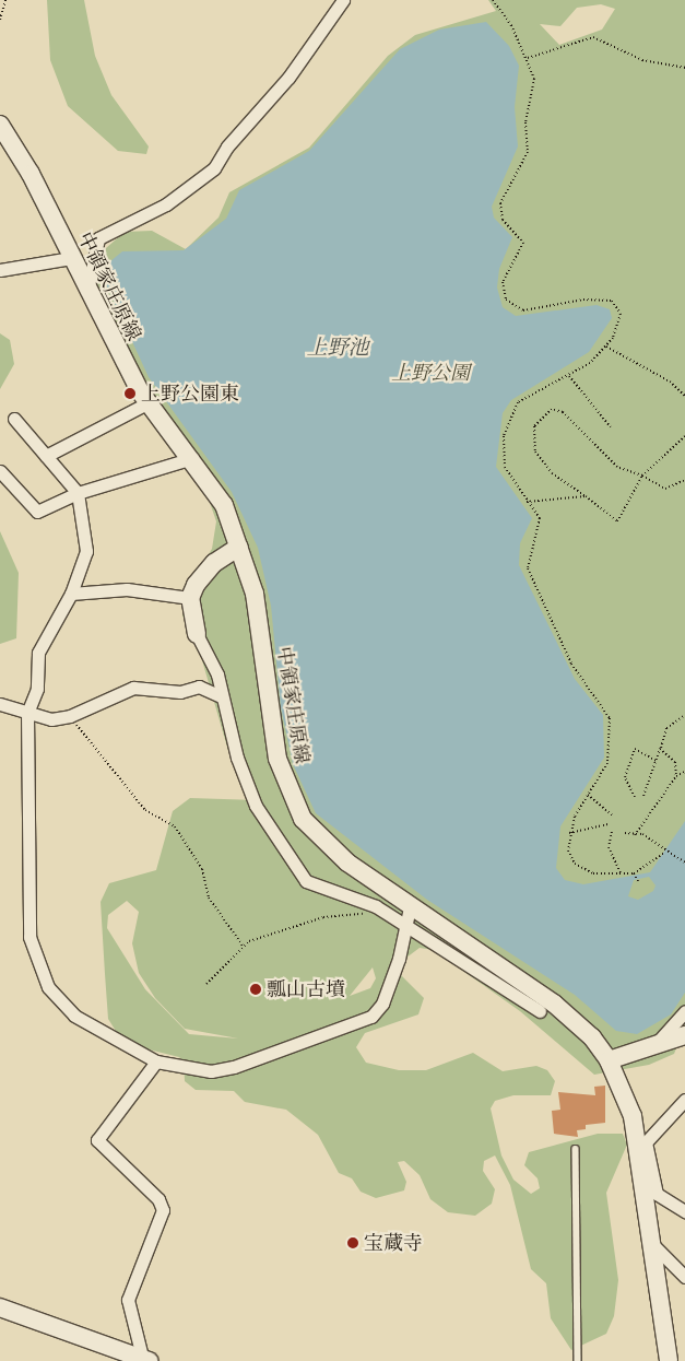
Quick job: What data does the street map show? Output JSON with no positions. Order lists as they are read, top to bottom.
{
  "streets": {
    "main road": ["中領家庄原線"]
  },
  "water": ["上野池"],
  "parks": ["上野公園"],
  "places": ["上野公園東", "瓢山古墳", "宝蔵寺"]
}
